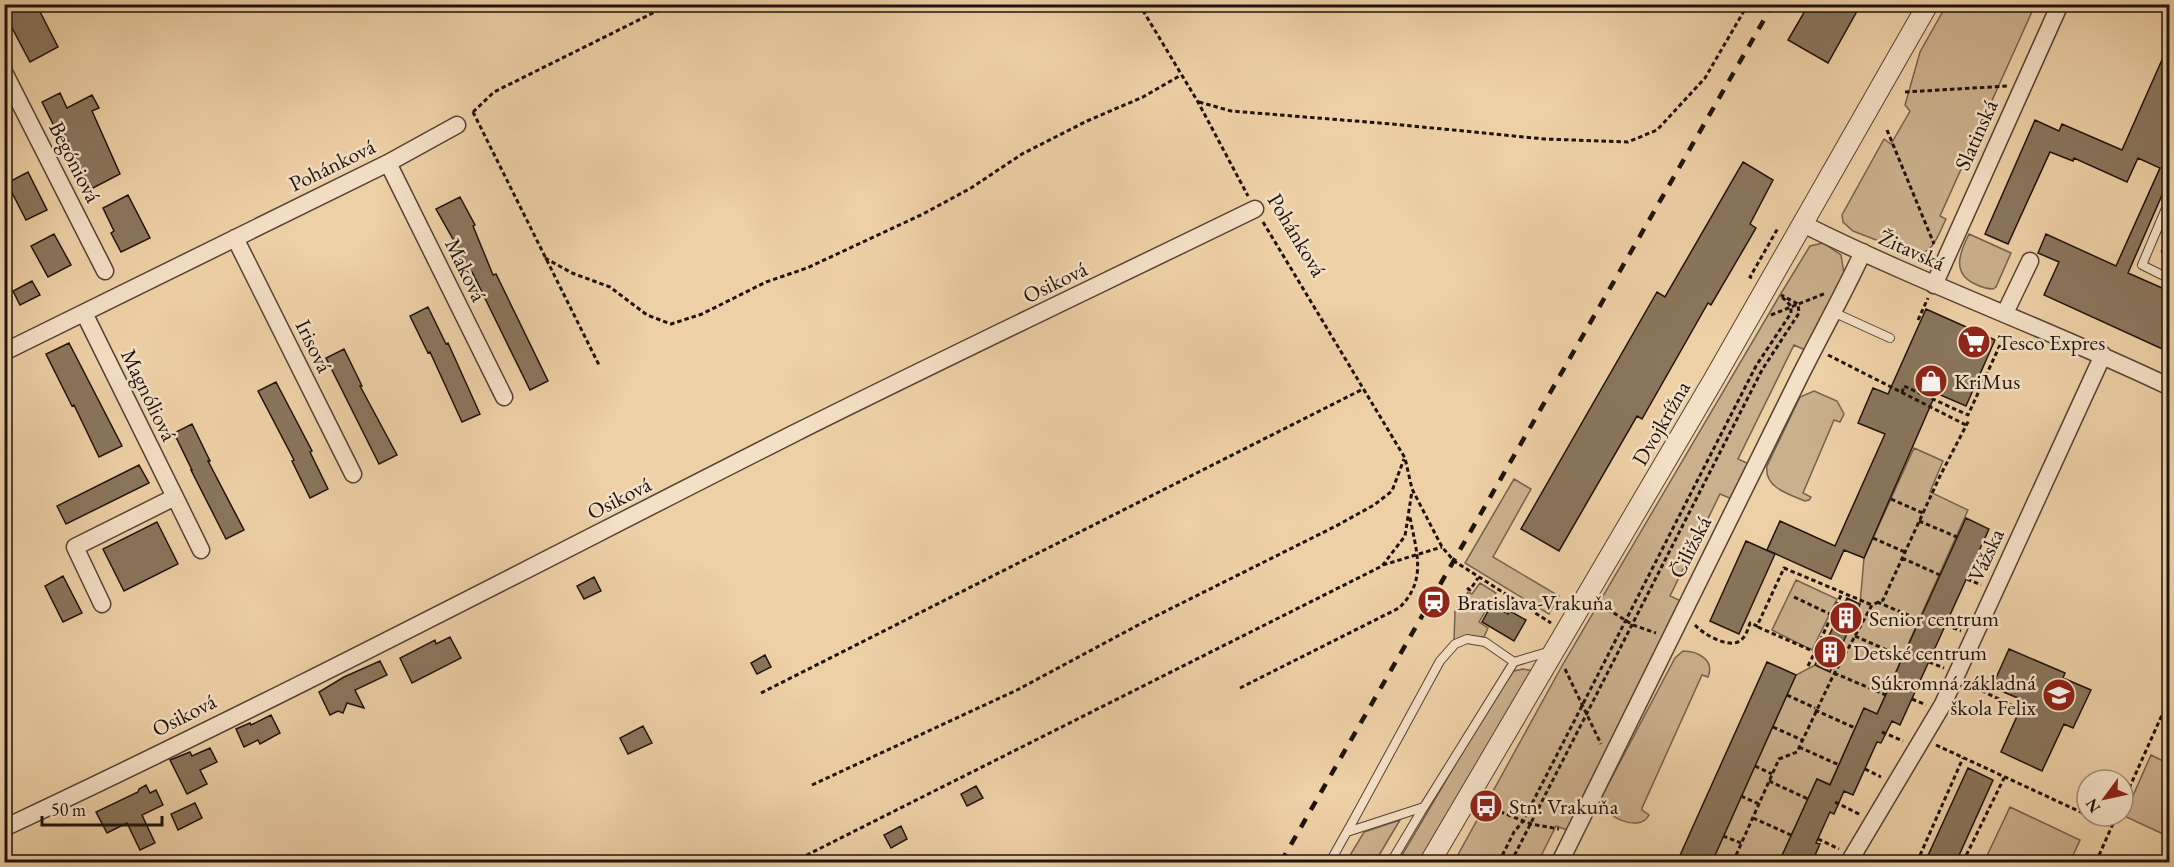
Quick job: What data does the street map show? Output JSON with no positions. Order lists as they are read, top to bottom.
{
  "streets": {
    "street": [
      "Slatinská",
      "Begóniová",
      "Pohánková",
      "Žitavská",
      "Maková",
      "Osiková",
      "Irisová",
      "Magnóliová",
      "Dvojkrížna",
      "Čiližská",
      "Vážska"
    ]
  },
  "crossings": [
    ["Slatinská", "Žitavská"],
    ["Pohánková", "Maková"],
    ["Pohánková", "Osiková"],
    ["Pohánková", "Irisová"],
    ["Pohánková", "Magnóliová"],
    ["Žitavská", "Dvojkrížna"],
    ["Žitavská", "Čiližská"],
    ["Žitavská", "Vážska"]
  ],
  "places": {
    "supermarket": ["Tesco Expres"],
    "shop": ["KriMus"],
    "station": ["Bratislava-Vrakuňa"],
    "building": ["Senior centrum", "Detské centrum"],
    "school or university": ["Súkromná základná škola Felix"],
    "bus stop": ["Stn. Vrakuňa"]
  },
  "scale_bar": "50 m",
  "north": "bottom left"
}
